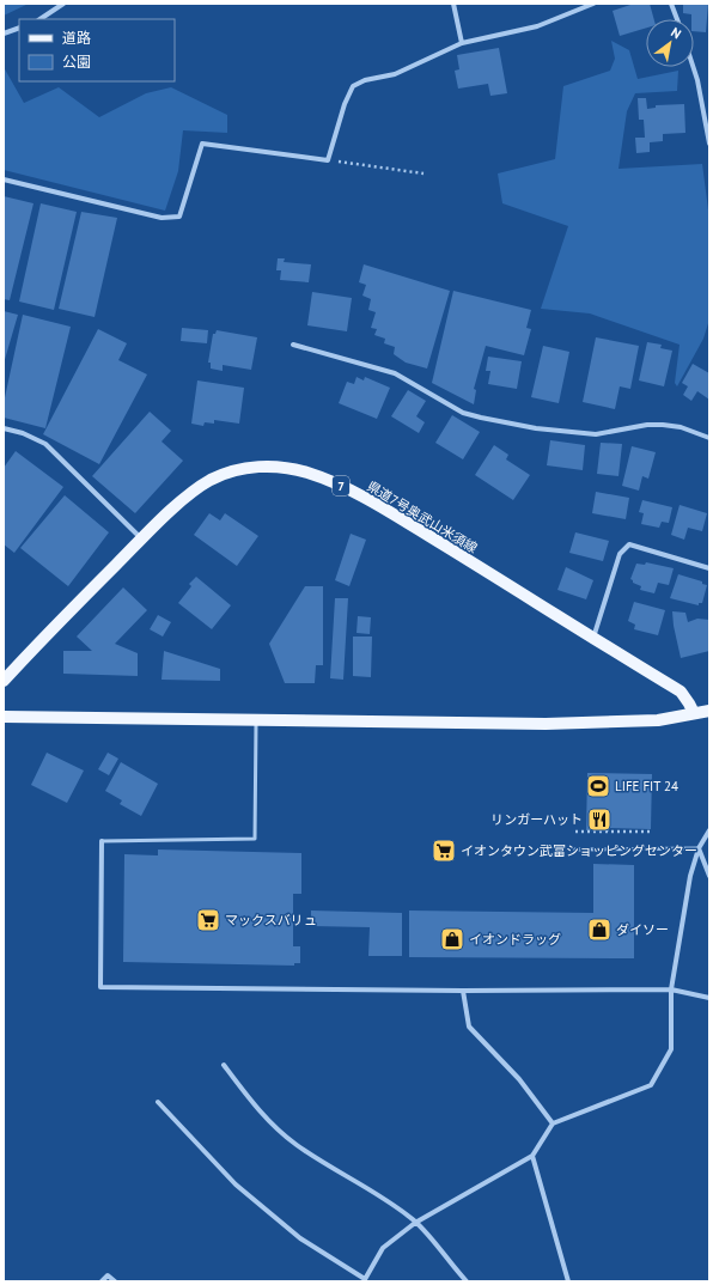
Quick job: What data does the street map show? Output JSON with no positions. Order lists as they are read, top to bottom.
{
  "streets": {
    "main road": ["7", "県道7号奥武山米須線"]
  },
  "places": {
    "sports": ["LIFE FIT 24"],
    "restaurant": ["リンガーハット"],
    "supermarket": ["イオンタウン武富ショッピングセンター", "マックスバリュ"],
    "shop": ["ダイソー", "イオンドラッグ"]
  },
  "legend": ["道路", "公園"],
  "north": "top right"
}
